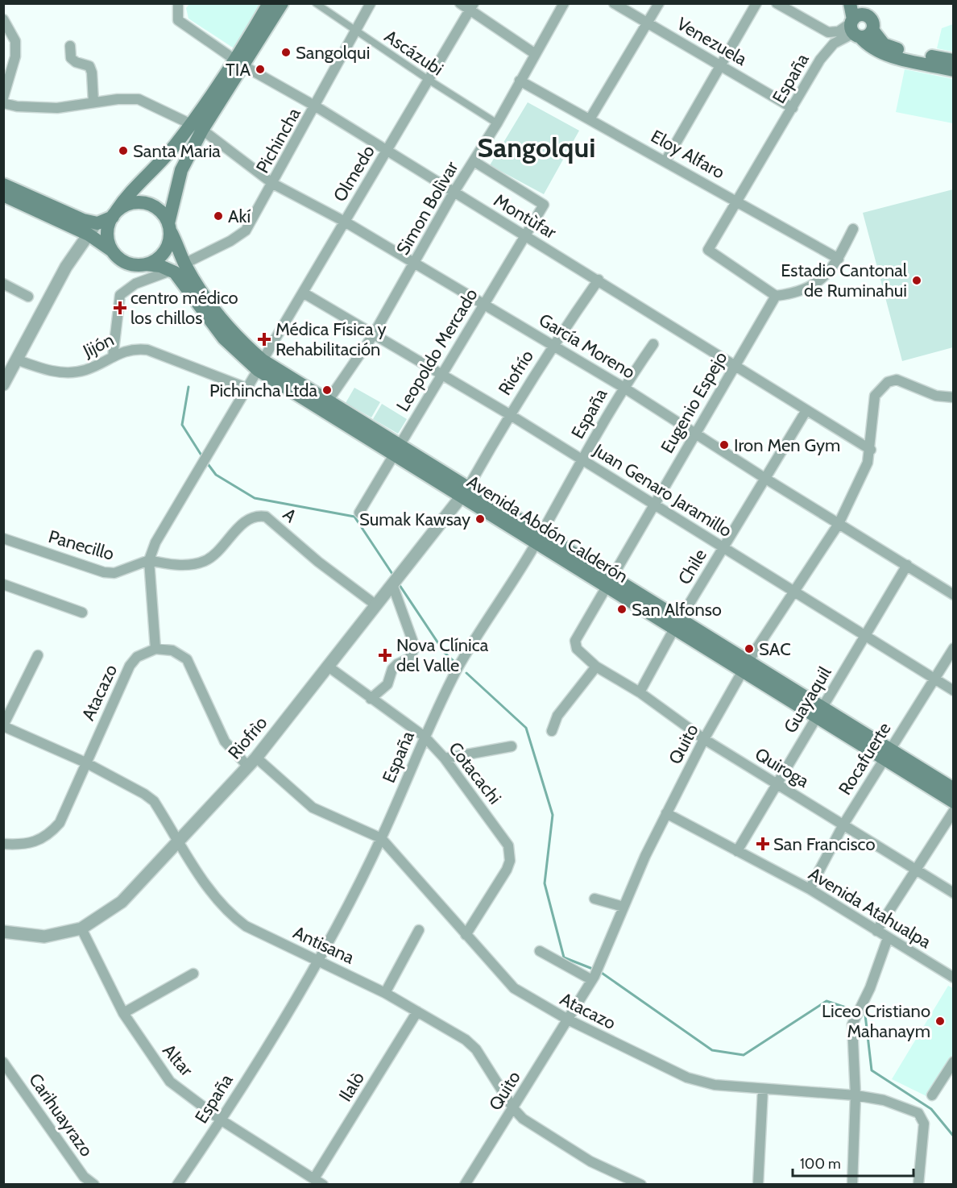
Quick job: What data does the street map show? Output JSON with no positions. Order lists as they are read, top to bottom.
{
  "streets": {
    "main road": ["Avenida Abdón Calderón"],
    "street": [
      "Venezuela",
      "Ascázubi",
      "España",
      "Pichincha",
      "Eloy Alfaro",
      "Olmedo",
      "Simon Bolìvar",
      "Montùfar",
      "Jijón",
      "García Moreno",
      "Leopoldo Mercado",
      "Riofrío",
      "Eugenio Espejo",
      "Juan Genaro Jaramillo",
      "A",
      "Panecillo",
      "Chile",
      "Atacazo",
      "Guayaquil",
      "Riofrìo",
      "Quito",
      "Rocafuerte",
      "Quiroga",
      "Cotacachi",
      "Avenida Atahualpa",
      "Antisana",
      "Altar",
      "Ilalò",
      "Carihuayrazo"
    ]
  },
  "crossings": [
    ["Venezuela", "España"],
    ["Ascázubi", "Pichincha"],
    ["Ascázubi", "Olmedo"],
    ["Ascázubi", "Simon Bolìvar"],
    ["España", "Eloy Alfaro"],
    ["España", "García Moreno"],
    ["España", "Eugenio Espejo"],
    ["España", "Juan Genaro Jaramillo"],
    ["España", "Avenida Abdón Calderón"],
    ["España", "Atacazo"],
    ["España", "Cotacachi"],
    ["España", "Antisana"],
    ["España", "Altar"],
    ["Pichincha", "Montùfar"],
    ["Pichincha", "García Moreno"],
    ["Pichincha", "Avenida Abdón Calderón"],
    ["Eloy Alfaro", "Simon Bolìvar"],
    ["Olmedo", "Montùfar"],
    ["Olmedo", "Jijón"],
    ["Olmedo", "García Moreno"],
    ["Olmedo", "Juan Genaro Jaramillo"],
    ["Olmedo", "A"],
    ["Olmedo", "Avenida Abdón Calderón"],
    ["Olmedo", "Panecillo"],
    ["Simon Bolìvar", "Montùfar"],
    ["Simon Bolìvar", "García Moreno"],
    ["Simon Bolìvar", "Leopoldo Mercado"],
    ["Simon Bolìvar", "Juan Genaro Jaramillo"],
    ["Simon Bolìvar", "Avenida Abdón Calderón"],
    ["Montùfar", "Leopoldo Mercado"],
    ["Montùfar", "Riofrío"],
    ["Montùfar", "Eugenio Espejo"],
    ["Montùfar", "Chile"],
    ["Montùfar", "Quito"],
    ["García Moreno", "Leopoldo Mercado"],
    ["García Moreno", "Riofrío"],
    ["García Moreno", "Eugenio Espejo"],
    ["García Moreno", "Chile"],
    ["García Moreno", "Guayaquil"],
    ["García Moreno", "Quito"],
    ["Leopoldo Mercado", "Juan Genaro Jaramillo"],
    ["Leopoldo Mercado", "Avenida Abdón Calderón"],
    ["Riofrío", "Juan Genaro Jaramillo"],
    ["Riofrío", "Avenida Abdón Calderón"],
    ["Riofrío", "Riofrìo"],
    ["Eugenio Espejo", "Juan Genaro Jaramillo"],
    ["Eugenio Espejo", "Avenida Abdón Calderón"],
    ["Eugenio Espejo", "Quiroga"],
    ["Juan Genaro Jaramillo", "Chile"],
    ["Juan Genaro Jaramillo", "Guayaquil"],
    ["Juan Genaro Jaramillo", "Quito"],
    ["Juan Genaro Jaramillo", "Rocafuerte"],
    ["A", "Panecillo"],
    ["A", "Riofrìo"],
    ["Avenida Abdón Calderón", "Chile"],
    ["Avenida Abdón Calderón", "Guayaquil"],
    ["Avenida Abdón Calderón", "Riofrìo"],
    ["Avenida Abdón Calderón", "Quito"],
    ["Avenida Abdón Calderón", "Rocafuerte"],
    ["Chile", "Quiroga"],
    ["Atacazo", "Riofrìo"],
    ["Atacazo", "Quito"],
    ["Atacazo", "Cotacachi"],
    ["Atacazo", "Antisana"],
    ["Guayaquil", "Quiroga"],
    ["Guayaquil", "Avenida Atahualpa"],
    ["Riofrìo", "Cotacachi"],
    ["Riofrìo", "Antisana"],
    ["Riofrìo", "Altar"],
    ["Quito", "Quiroga"],
    ["Quito", "Avenida Atahualpa"],
    ["Quito", "Antisana"],
    ["Rocafuerte", "Quiroga"],
    ["Rocafuerte", "Avenida Atahualpa"],
    ["Antisana", "Ilalò"],
    ["Altar", "Ilalò"]
  ],
  "districts": ["Sangolqui"],
  "places": {
    "other": [
      "Sangolqui",
      "TIA",
      "Santa Maria",
      "Akí",
      "Estadio Cantonal de Ruminahui",
      "Pichincha Ltda",
      "Iron Men Gym",
      "Sumak Kawsay",
      "San Alfonso",
      "SAC",
      "Liceo Cristiano Mahanaym"
    ],
    "health": [
      "centro médico los chillos",
      "Médica Física y Rehabilitación",
      "Nova Clínica del Valle",
      "San Francisco"
    ]
  },
  "scale_bar": "100 m"
}
